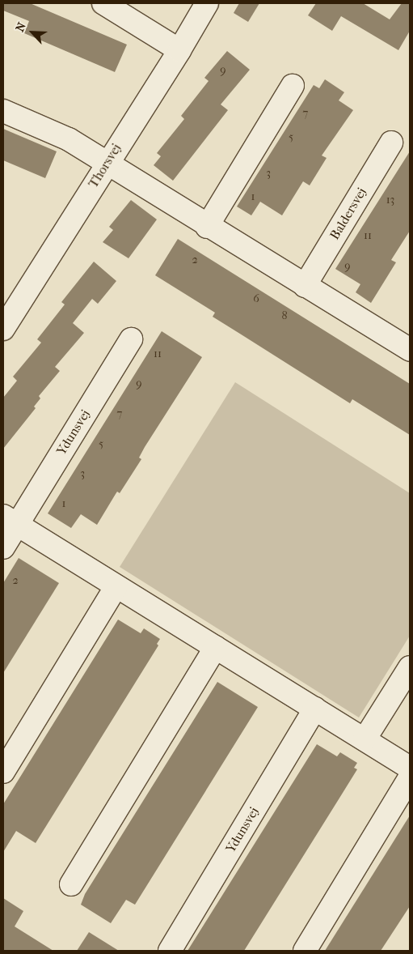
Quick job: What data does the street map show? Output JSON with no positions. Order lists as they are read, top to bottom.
{
  "streets": {
    "street": ["Thorsvej", "Baldersvej", "Ydunsvej"]
  },
  "house_numbers": [
    "9",
    "7",
    "5",
    "3",
    "1",
    "13",
    "11",
    "2",
    "9",
    "6",
    "8",
    "11",
    "9",
    "7",
    "5",
    "3",
    "1",
    "2"
  ],
  "north": "top left"
}
